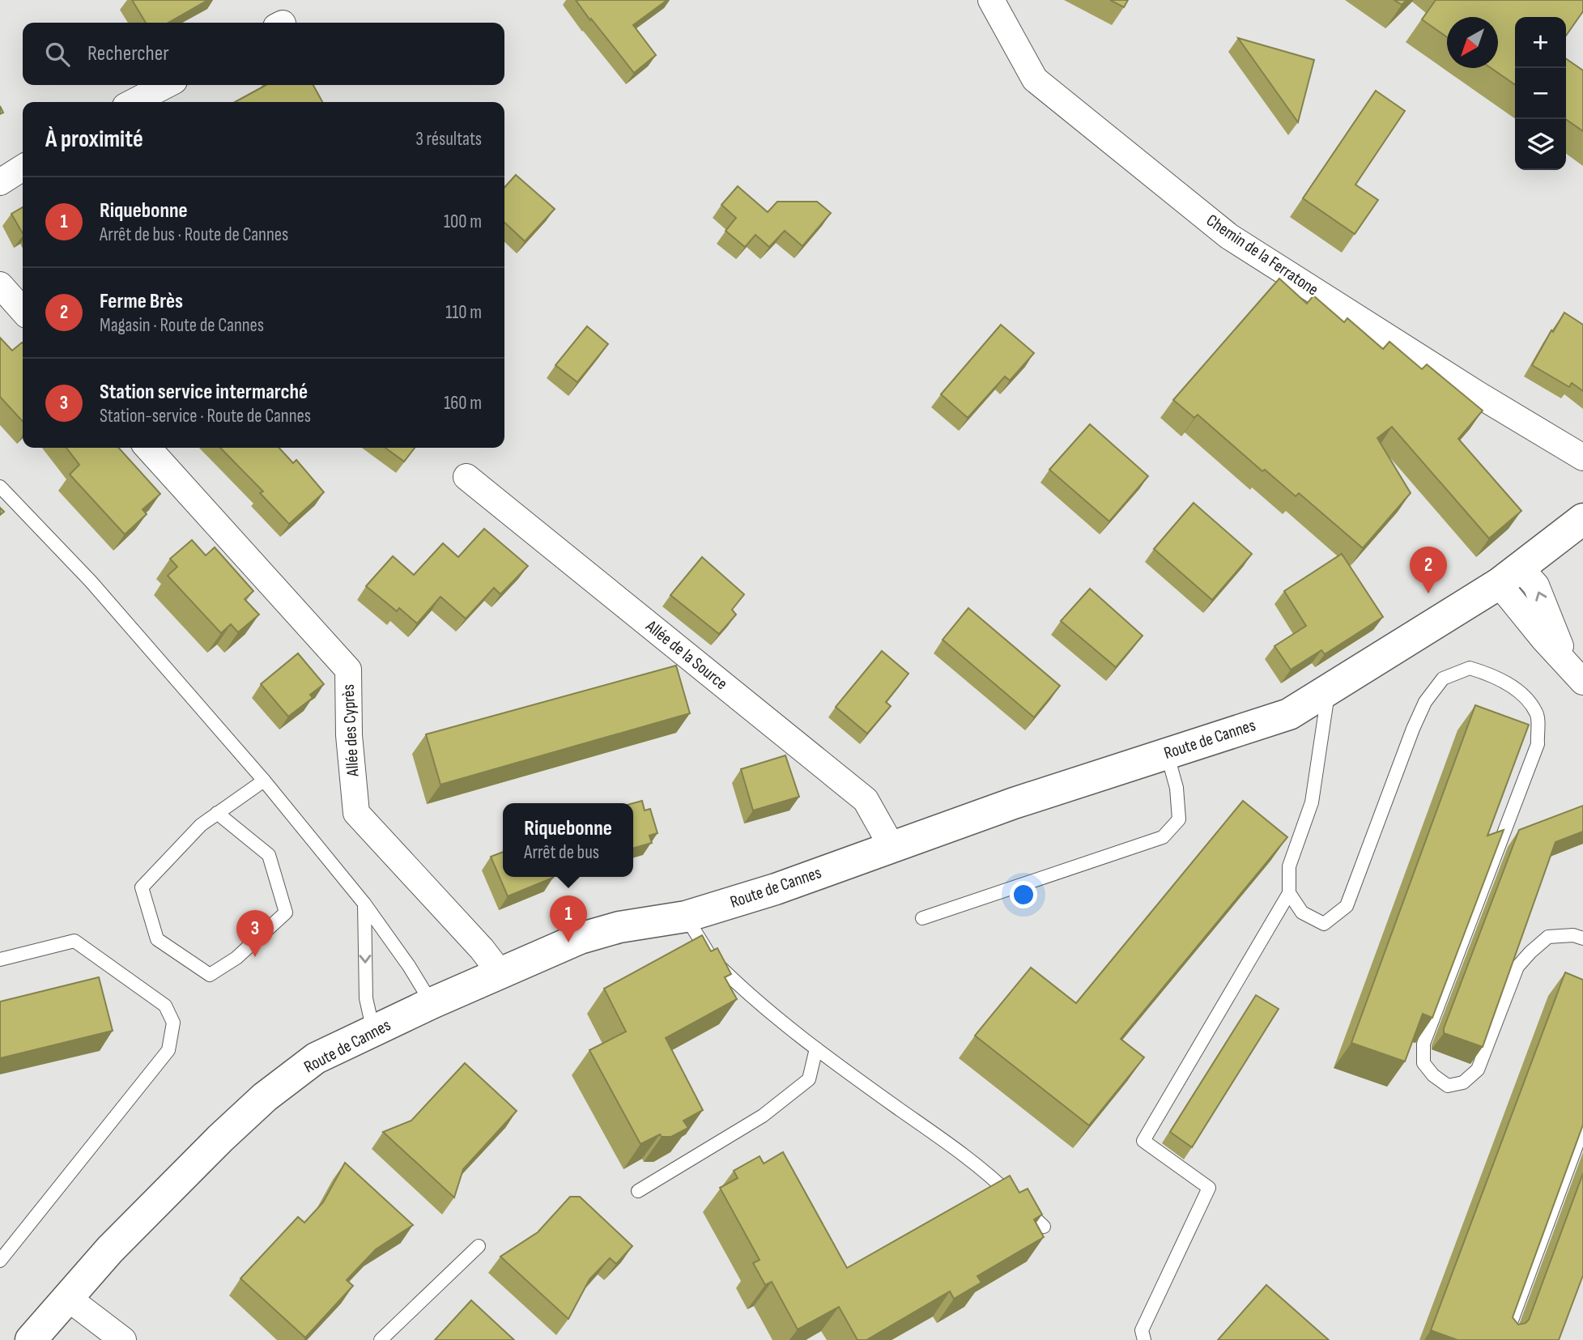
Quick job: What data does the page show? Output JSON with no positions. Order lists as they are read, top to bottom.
{
  "streets": {
    "main road": ["Route de Cannes"],
    "street": ["Chemin de la Ferratone", "Allée de la Source", "Allée des Cyprès"]
  },
  "crossings": [
    ["Allée de la Source", "Route de Cannes"],
    ["Allée des Cyprès", "Route de Cannes"]
  ],
  "north": "bottom left",
  "page": {
    "map_buttons": ["+", "−"],
    "search": "Rechercher",
    "heading": ["À proximité", "3 résultats"],
    "list": [
      {
        "mark": "1",
        "name": "Riquebonne",
        "note": "Arrêt de bus · Route de Cannes",
        "value": "100 m"
      },
      {
        "mark": "2",
        "name": "Ferme Brès",
        "note": "Magasin · Route de Cannes",
        "value": "110 m"
      },
      {
        "mark": "3",
        "name": "Station service intermarché",
        "note": "Station-service · Route de Cannes",
        "value": "160 m"
      }
    ],
    "pins": ["2", "1", "3"],
    "popup": ["Riquebonne", "Arrêt de bus"]
  }
}
